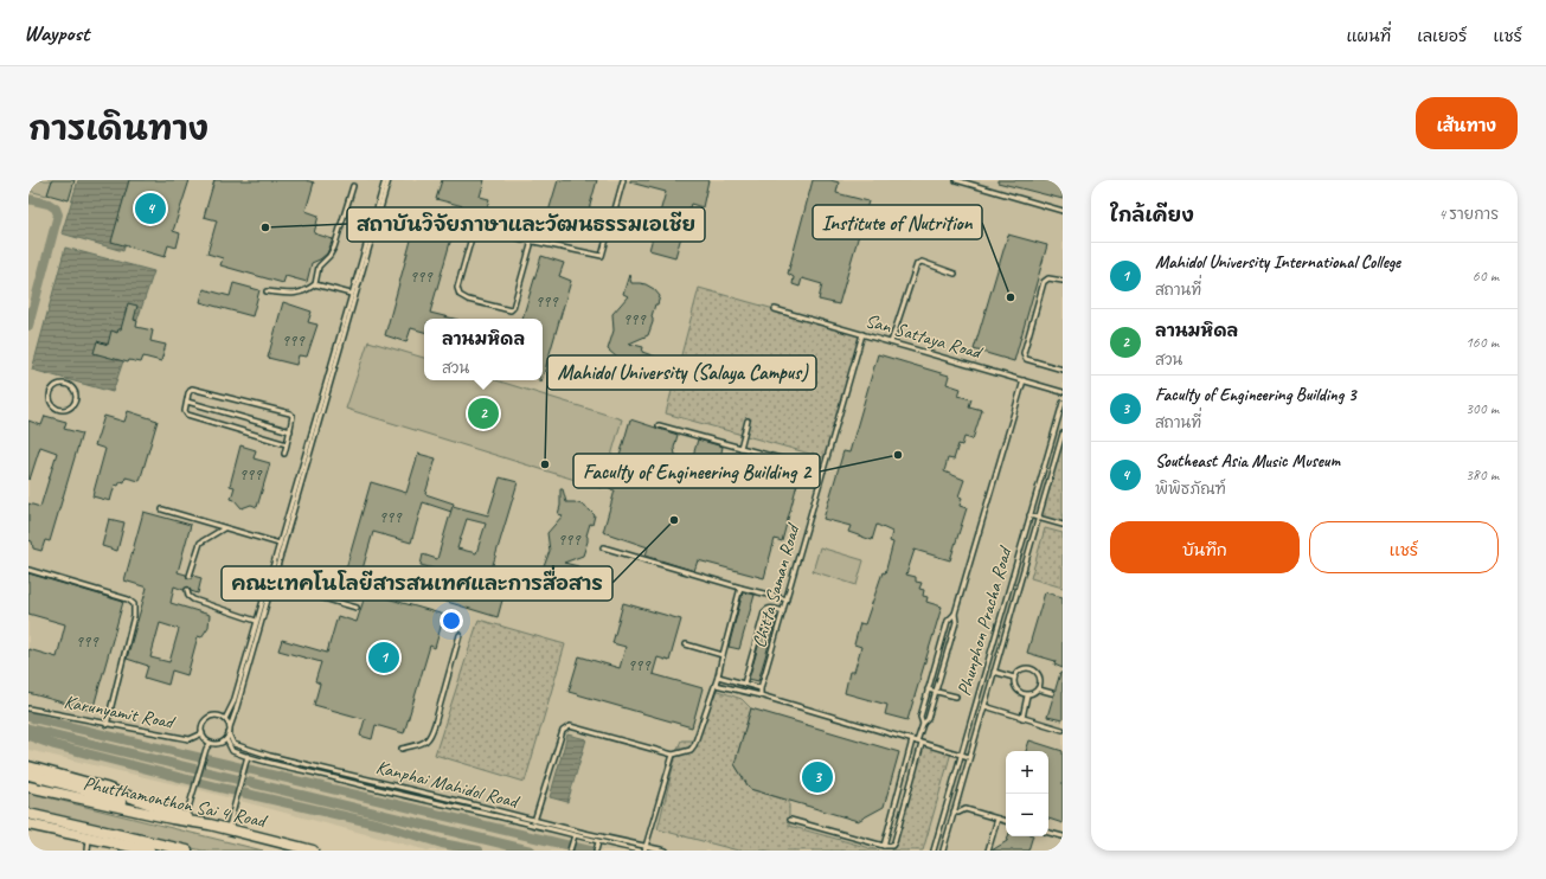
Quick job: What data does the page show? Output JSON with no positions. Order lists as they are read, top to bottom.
{
  "streets": {
    "main road": ["Phutthamonthon Sai 4 Road"],
    "lane": [
      "San Sattaya Road",
      "Chitta Saman Road",
      "Phunphon Pracha Road",
      "Karunyamit Road",
      "Kanphai Mahidol Road"
    ]
  },
  "crossings": [
    ["San Sattaya Road", "Chitta Saman Road"],
    ["Karunyamit Road", "Kanphai Mahidol Road"]
  ],
  "places": [
    "สถาบันวิจัยภาษาและวัฒนธรรมเอเชีย",
    "Institute of Nutrition",
    "Faculty of Engineering Building 2",
    "Mahidol University (Salaya Campus)",
    "คณะเทคโนโลยีสารสนเทศและการสื่อสาร"
  ],
  "house_numbers": [
    "999",
    "999",
    "999",
    "999",
    "999",
    "999",
    "999",
    "999",
    "999"
  ],
  "page": {
    "header": "Waypost",
    "nav": ["แผนที่", "เลเยอร์", "แชร์"],
    "title": "การเดินทาง",
    "buttons": [
      "เส้นทาง",
      ["บันทึก", "แชร์"]
    ],
    "heading": ["ใกล้เคียง", "4 รายการ"],
    "pins": [
      "4",
      "2",
      "1",
      "3"
    ],
    "list": [
      {
        "mark": "1",
        "name": "Mahidol University International College",
        "note": "สถานที่",
        "value": "60 m"
      },
      {
        "mark": "2",
        "name": "ลานมหิดล",
        "note": "สวน",
        "value": "160 m"
      },
      {
        "mark": "3",
        "name": "Faculty of Engineering Building 3",
        "note": "สถานที่",
        "value": "300 m"
      },
      {
        "mark": "4",
        "name": "Southeast Asia Music Museum",
        "note": "พิพิธภัณฑ์",
        "value": "380 m"
      }
    ],
    "popup": ["ลานมหิดล", "สวน"],
    "map_buttons": ["+", "−"]
  }
}
